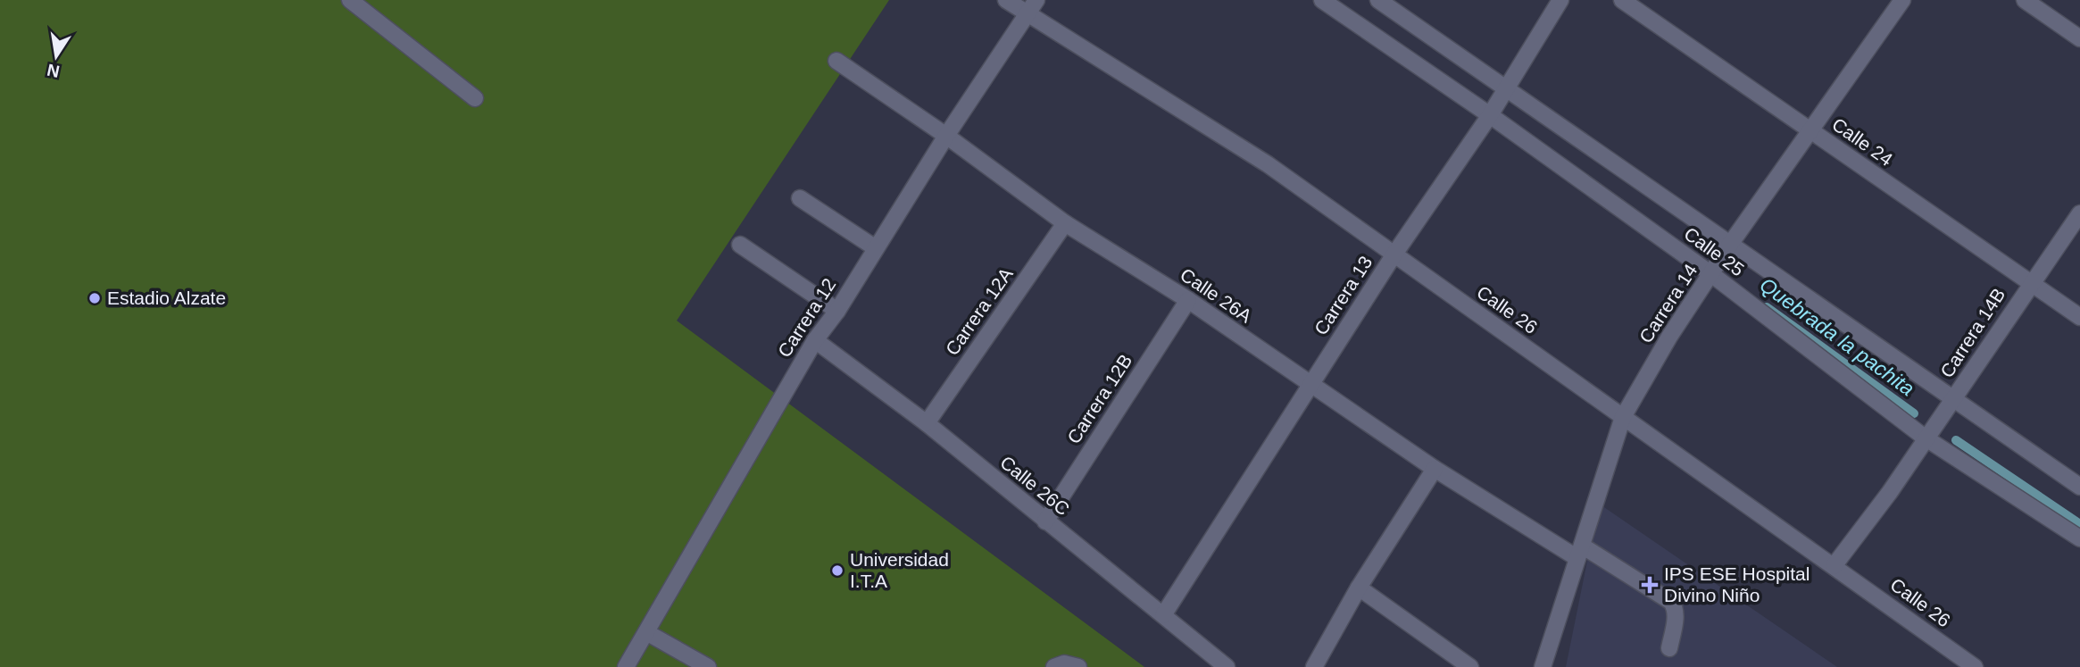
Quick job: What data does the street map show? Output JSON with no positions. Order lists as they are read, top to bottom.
{
  "streets": {
    "street": [
      "Calle 24",
      "Calle 25",
      "Calle 26A",
      "Carrera 13",
      "Carrera 14",
      "Calle 26",
      "Carrera 12A",
      "Carrera 12",
      "Carrera 14B",
      "Carrera 12B",
      "Calle 26C"
    ]
  },
  "crossings": [
    ["Calle 24", "Carrera 14"],
    ["Calle 24", "Carrera 14B"],
    ["Calle 25", "Carrera 13"],
    ["Calle 25", "Carrera 14"],
    ["Calle 25", "Carrera 14B"],
    ["Calle 26A", "Carrera 13"],
    ["Calle 26A", "Carrera 14"],
    ["Calle 26A", "Carrera 12A"],
    ["Calle 26A", "Carrera 12"],
    ["Calle 26A", "Carrera 12B"],
    ["Carrera 13", "Calle 26"],
    ["Carrera 13", "Calle 26C"],
    ["Carrera 14", "Calle 26"],
    ["Calle 26", "Carrera 12"],
    ["Calle 26", "Carrera 14B"],
    ["Carrera 12A", "Calle 26C"],
    ["Carrera 12", "Calle 26C"],
    ["Carrera 12B", "Calle 26C"]
  ],
  "water": ["Quebrada la pachita"],
  "places": {
    "other": ["Estadio Alzate", "Universidad I.T.A"],
    "health": ["IPS ESE Hospital Divino Niño"]
  },
  "north": "bottom"
}
